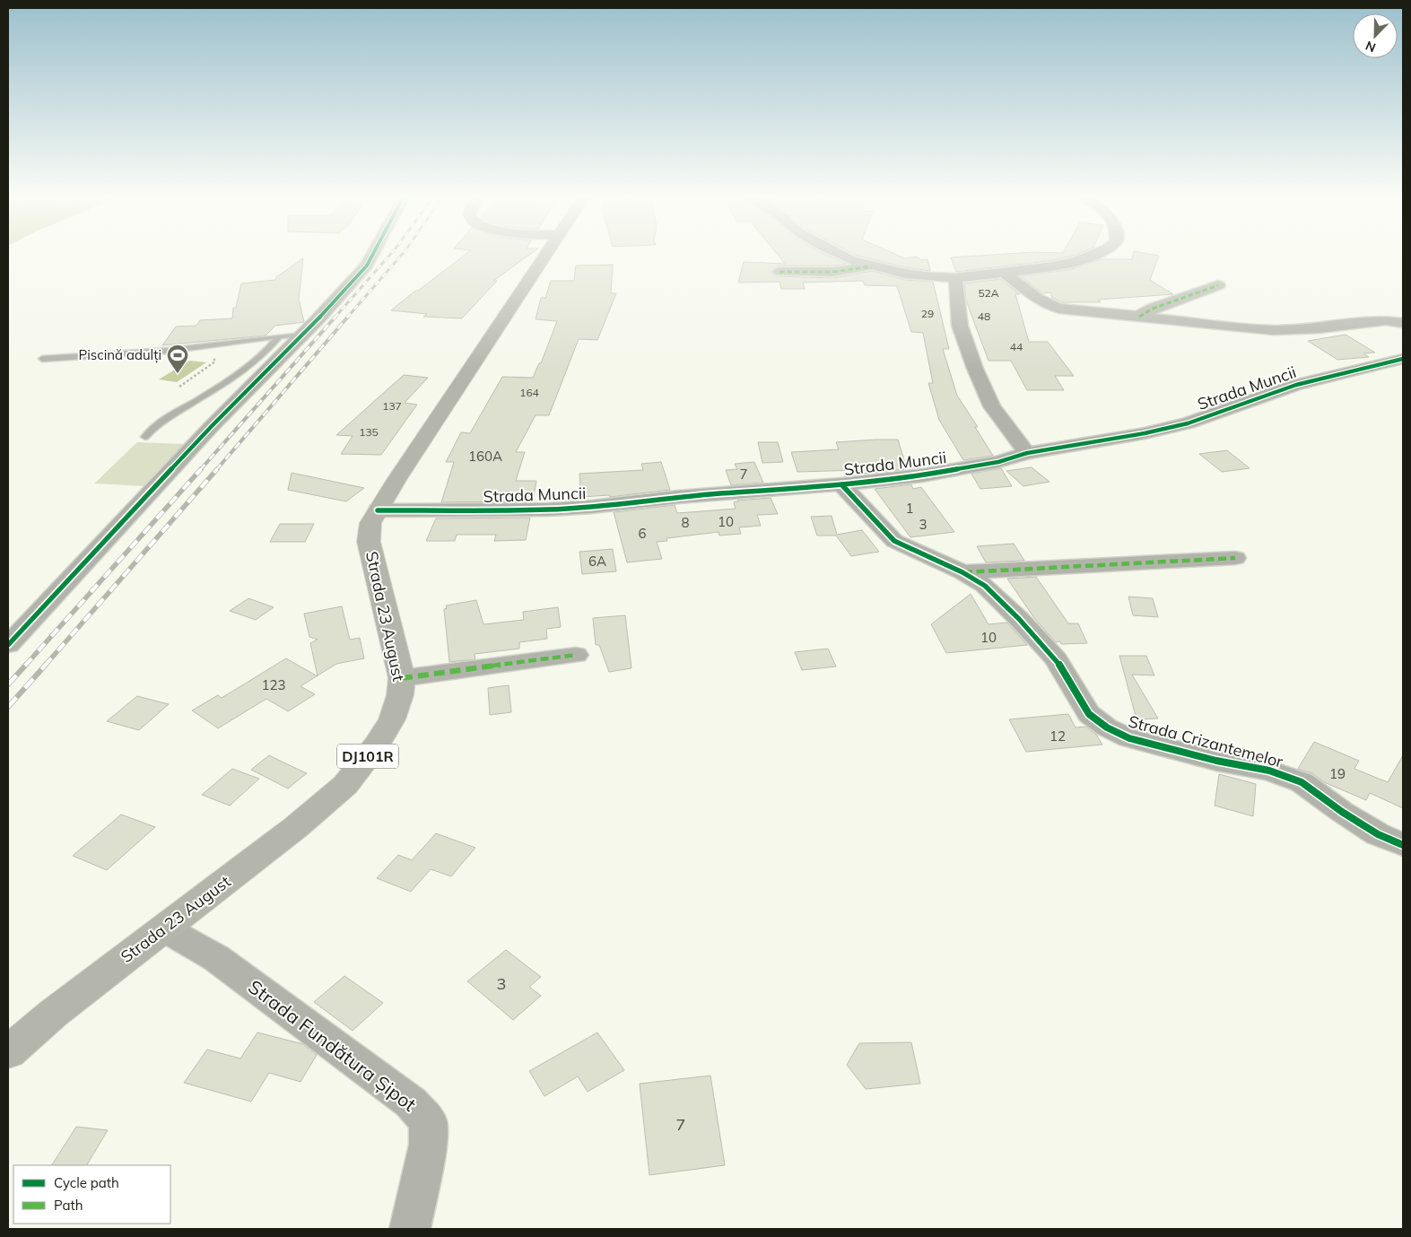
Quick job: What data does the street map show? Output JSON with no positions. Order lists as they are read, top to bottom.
{
  "streets": {
    "main road": ["Strada 23 August", "DJ101R"],
    "street": ["Strada Muncii", "Strada Crizantemelor", "Strada Fundătura Șipot"]
  },
  "crossings": [
    ["Strada Muncii", "Strada 23 August"],
    ["Strada Muncii", "Strada Crizantemelor"],
    ["Strada 23 August", "Strada Fundătura Șipot"]
  ],
  "places": {
    "sports": ["Piscină adulți"]
  },
  "house_numbers": [
    "52A",
    "29",
    "48",
    "44",
    "164",
    "137",
    "135",
    "160A",
    "7",
    "1",
    "10",
    "8",
    "3",
    "6",
    "6A",
    "10",
    "123",
    "12",
    "19",
    "3",
    "7"
  ],
  "legend": ["Cycle path", "Path"],
  "north": "bottom left"
}
